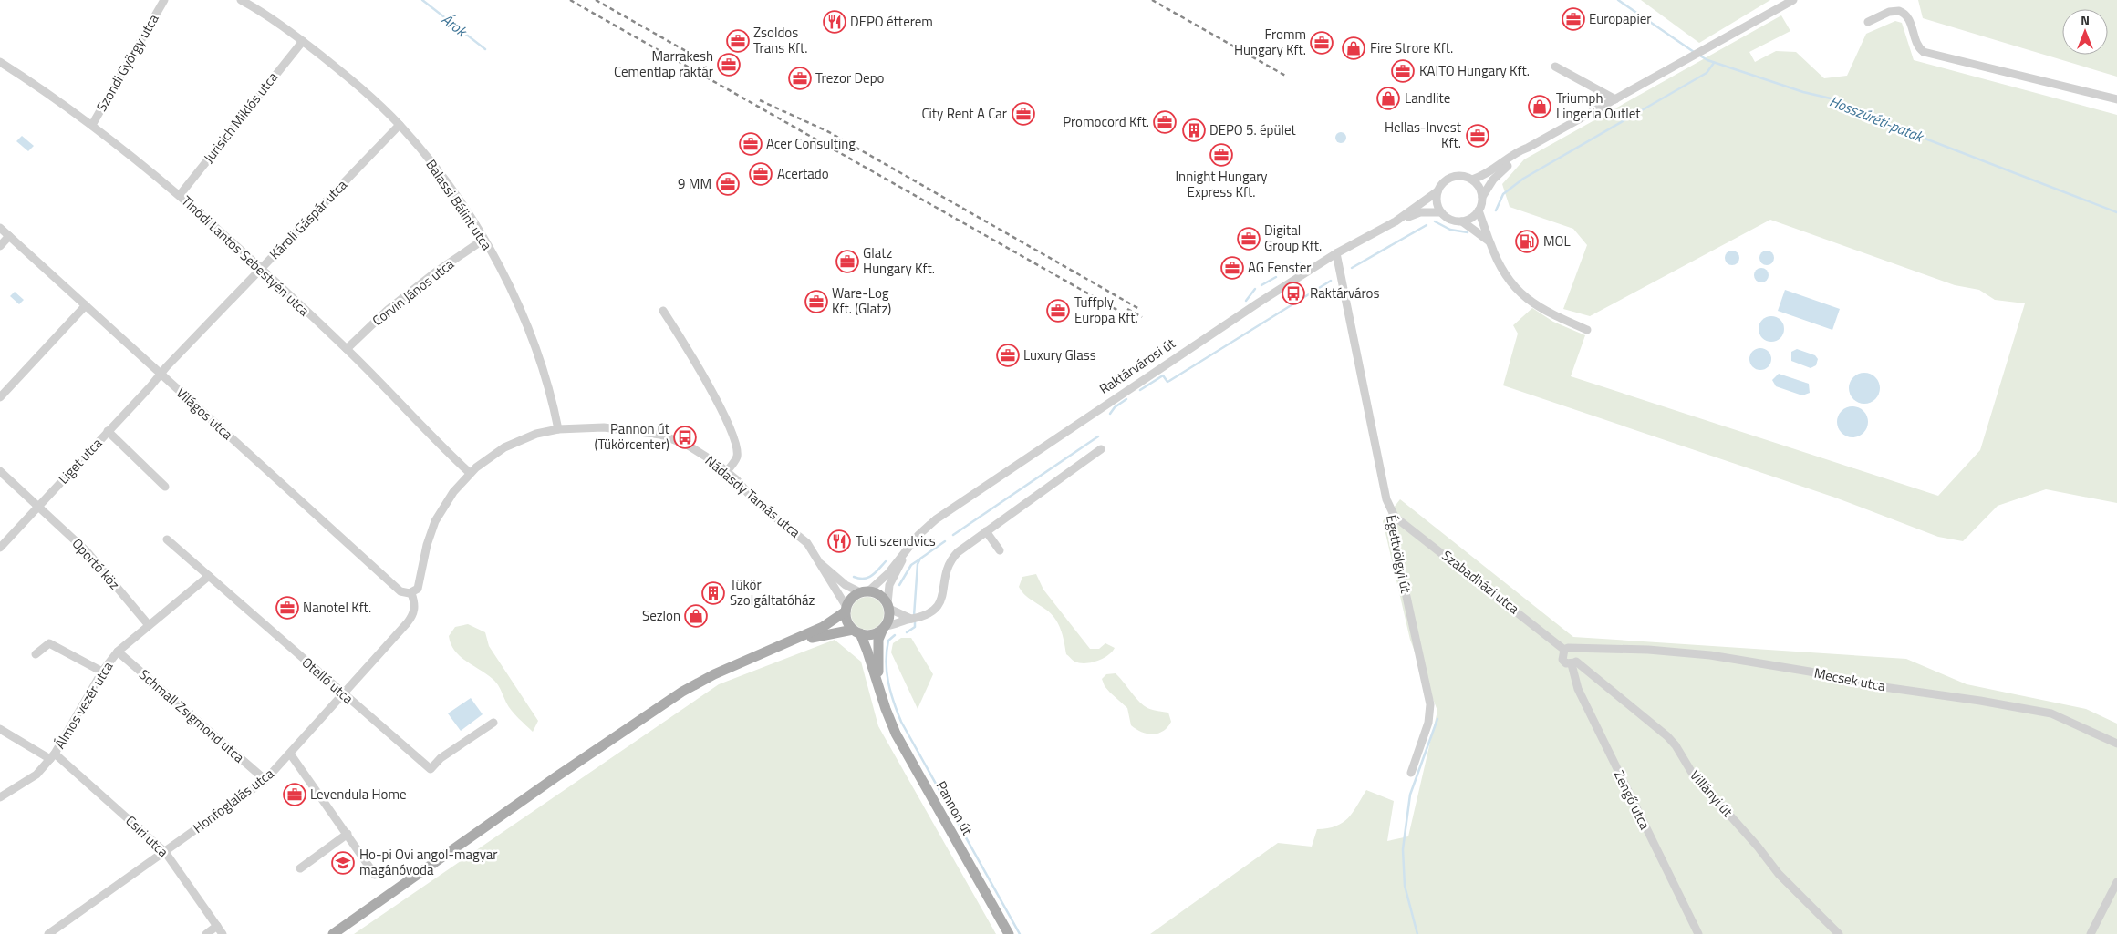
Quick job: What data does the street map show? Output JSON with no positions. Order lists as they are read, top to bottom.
{
  "streets": {
    "main road": ["Raktárvárosi út", "Pannon út"],
    "street": [
      "Szondi György utca",
      "Jurisich Miklós utca",
      "Balassi Bálint utca",
      "Károli Gáspár utca",
      "Tinódi Lantos Sebestyén utca",
      "Corvin János utca",
      "Világos utca",
      "Liget utca",
      "Nádasdy Tamás utca",
      "Égettvölgyi út",
      "Oportó köz",
      "Szabadházi utca",
      "Mecsek utca",
      "Otelló utca",
      "Álmos vezér utca",
      "Schmall Zsigmond utca",
      "Villányi út",
      "Zengő utca",
      "Honfoglalás utca",
      "Csiri utca"
    ]
  },
  "crossings": [
    ["Szondi György utca", "Tinódi Lantos Sebestyén utca"],
    ["Jurisich Miklós utca", "Balassi Bálint utca"],
    ["Jurisich Miklós utca", "Tinódi Lantos Sebestyén utca"],
    ["Balassi Bálint utca", "Károli Gáspár utca"],
    ["Balassi Bálint utca", "Corvin János utca"],
    ["Balassi Bálint utca", "Nádasdy Tamás utca"],
    ["Károli Gáspár utca", "Tinódi Lantos Sebestyén utca"],
    ["Károli Gáspár utca", "Világos utca"],
    ["Károli Gáspár utca", "Liget utca"],
    ["Tinódi Lantos Sebestyén utca", "Corvin János utca"],
    ["Tinódi Lantos Sebestyén utca", "Nádasdy Tamás utca"],
    ["Raktárvárosi út", "Nádasdy Tamás utca"],
    ["Raktárvárosi út", "Égettvölgyi út"],
    ["Raktárvárosi út", "Pannon út"],
    ["Világos utca", "Liget utca"],
    ["Világos utca", "Nádasdy Tamás utca"],
    ["Világos utca", "Honfoglalás utca"],
    ["Liget utca", "Oportó köz"],
    ["Nádasdy Tamás utca", "Honfoglalás utca"],
    ["Nádasdy Tamás utca", "Pannon út"],
    ["Égettvölgyi út", "Szabadházi utca"],
    ["Oportó köz", "Álmos vezér utca"],
    ["Szabadházi utca", "Mecsek utca"],
    ["Szabadházi utca", "Villányi út"],
    ["Szabadházi utca", "Zengő utca"],
    ["Mecsek utca", "Villányi út"],
    ["Mecsek utca", "Zengő utca"],
    ["Otelló utca", "Álmos vezér utca"],
    ["Otelló utca", "Honfoglalás utca"],
    ["Álmos vezér utca", "Schmall Zsigmond utca"],
    ["Álmos vezér utca", "Csiri utca"],
    ["Schmall Zsigmond utca", "Honfoglalás utca"],
    ["Villányi út", "Zengő utca"],
    ["Honfoglalás utca", "Csiri utca"]
  ],
  "water": ["Árok", "Hosszúréti-patak"],
  "places": {
    "office": [
      "Europapier",
      "Zsoldos Trans Kft.",
      "Fromm Hungary Kft.",
      "Marrakesh Cementlap raktár",
      "KAITO Hungary Kft.",
      "Trezor Depo",
      "City Rent A Car",
      "Promocord Kft.",
      "Hellas-Invest Kft.",
      "Acer Consulting",
      "Innight Hungary Express Kft.",
      "Acertado",
      "9 MM",
      "Digital Group Kft.",
      "Glatz Hungary Kft.",
      "AG Fenster",
      "Ware-Log Kft. (Glatz)",
      "Tuffply Europa Kft.",
      "Luxury Glass",
      "Nanotel Kft.",
      "Levendula Home"
    ],
    "restaurant": ["DEPO étterem", "Tuti szendvics"],
    "shop": [
      "Fire Strore Kft.",
      "Landlite",
      "Triumph Lingeria Outlet",
      "Sezlon"
    ],
    "building": ["DEPO 5. épület", "Tükör Szolgáltatóház"],
    "fuel station": ["MOL"],
    "bus stop": ["Raktárváros", "Pannon út (Tükörcenter)"],
    "school or university": ["Ho-pi Ovi angol-magyar magánóvoda"]
  },
  "north": "top"
}
